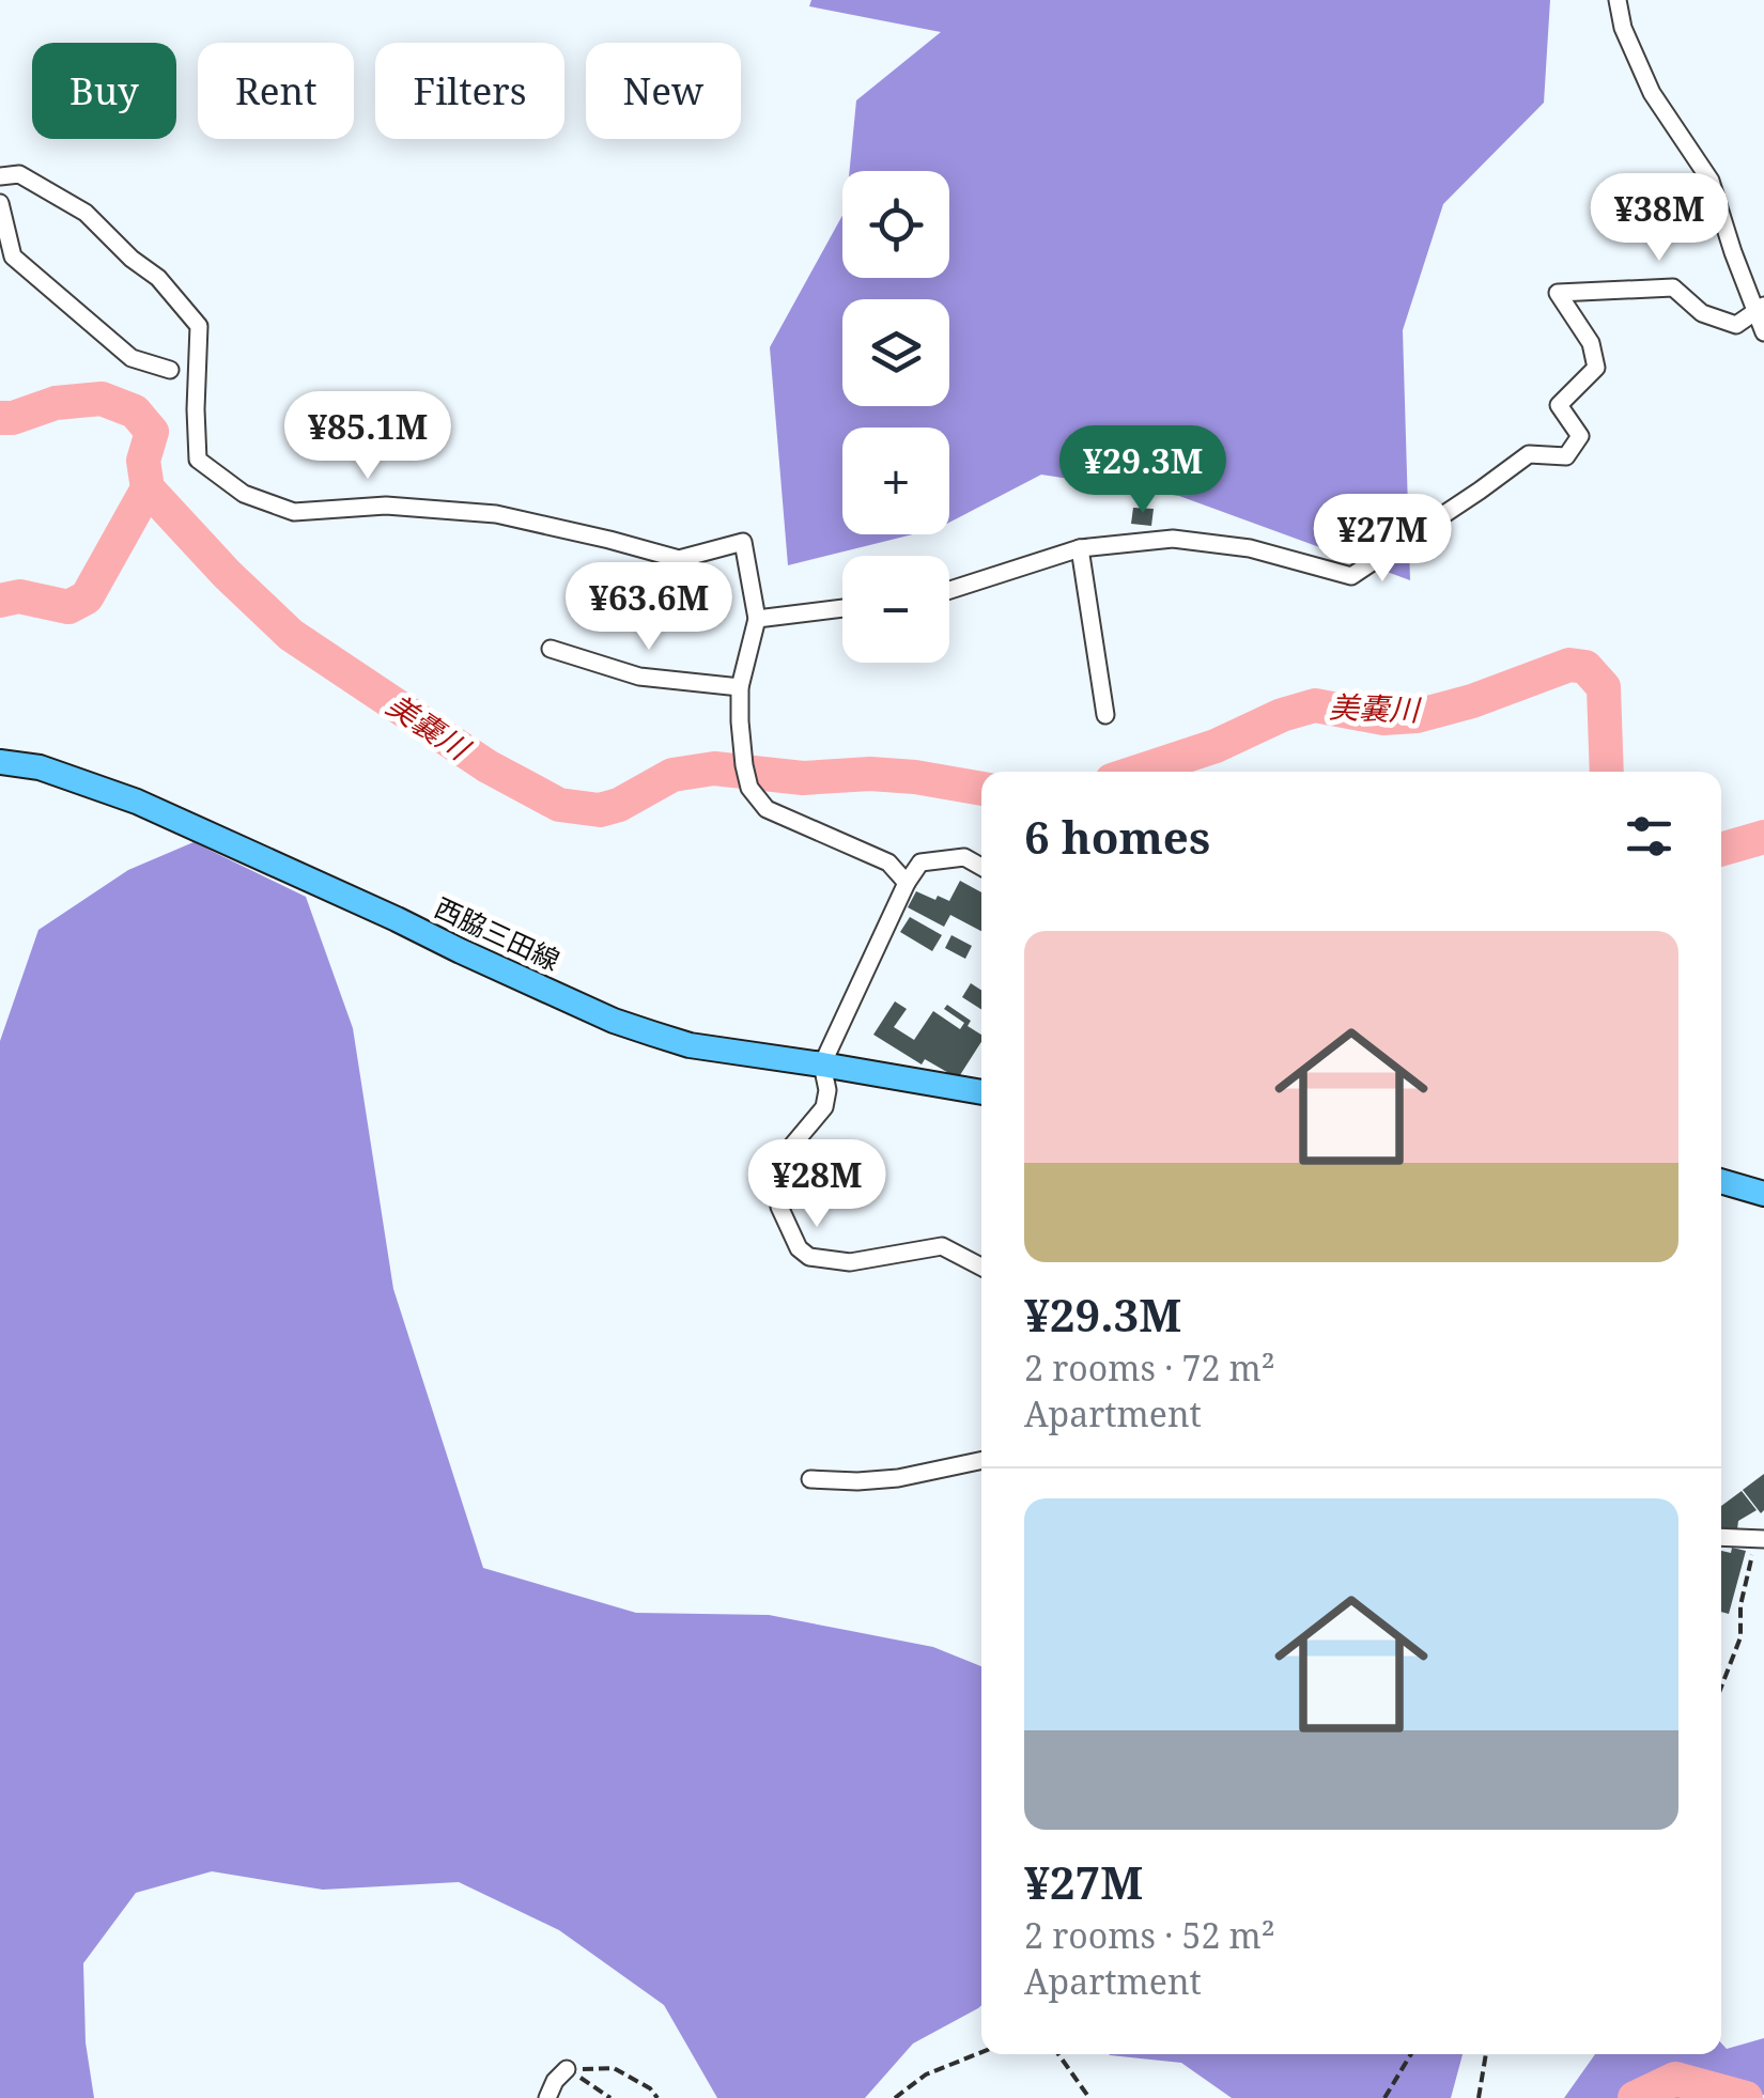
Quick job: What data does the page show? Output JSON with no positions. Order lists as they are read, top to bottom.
{
  "streets": {
    "main road": ["西脇三田線"]
  },
  "water": ["美嚢川"],
  "page": {
    "chip": [
      "Buy",
      "Rent",
      "Filters",
      "New"
    ],
    "map_buttons": ["+", "−"],
    "price": [
      "¥38M",
      "¥85.1M",
      "¥29.3M",
      "¥27M",
      "¥63.6M",
      "¥28M"
    ],
    "heading": "6 homes",
    "list": [
      {
        "name": "¥29.3M",
        "note": "2 rooms · 72 m² · Apartment"
      },
      {
        "name": "¥27M",
        "note": "2 rooms · 52 m² · Apartment"
      }
    ]
  }
}
